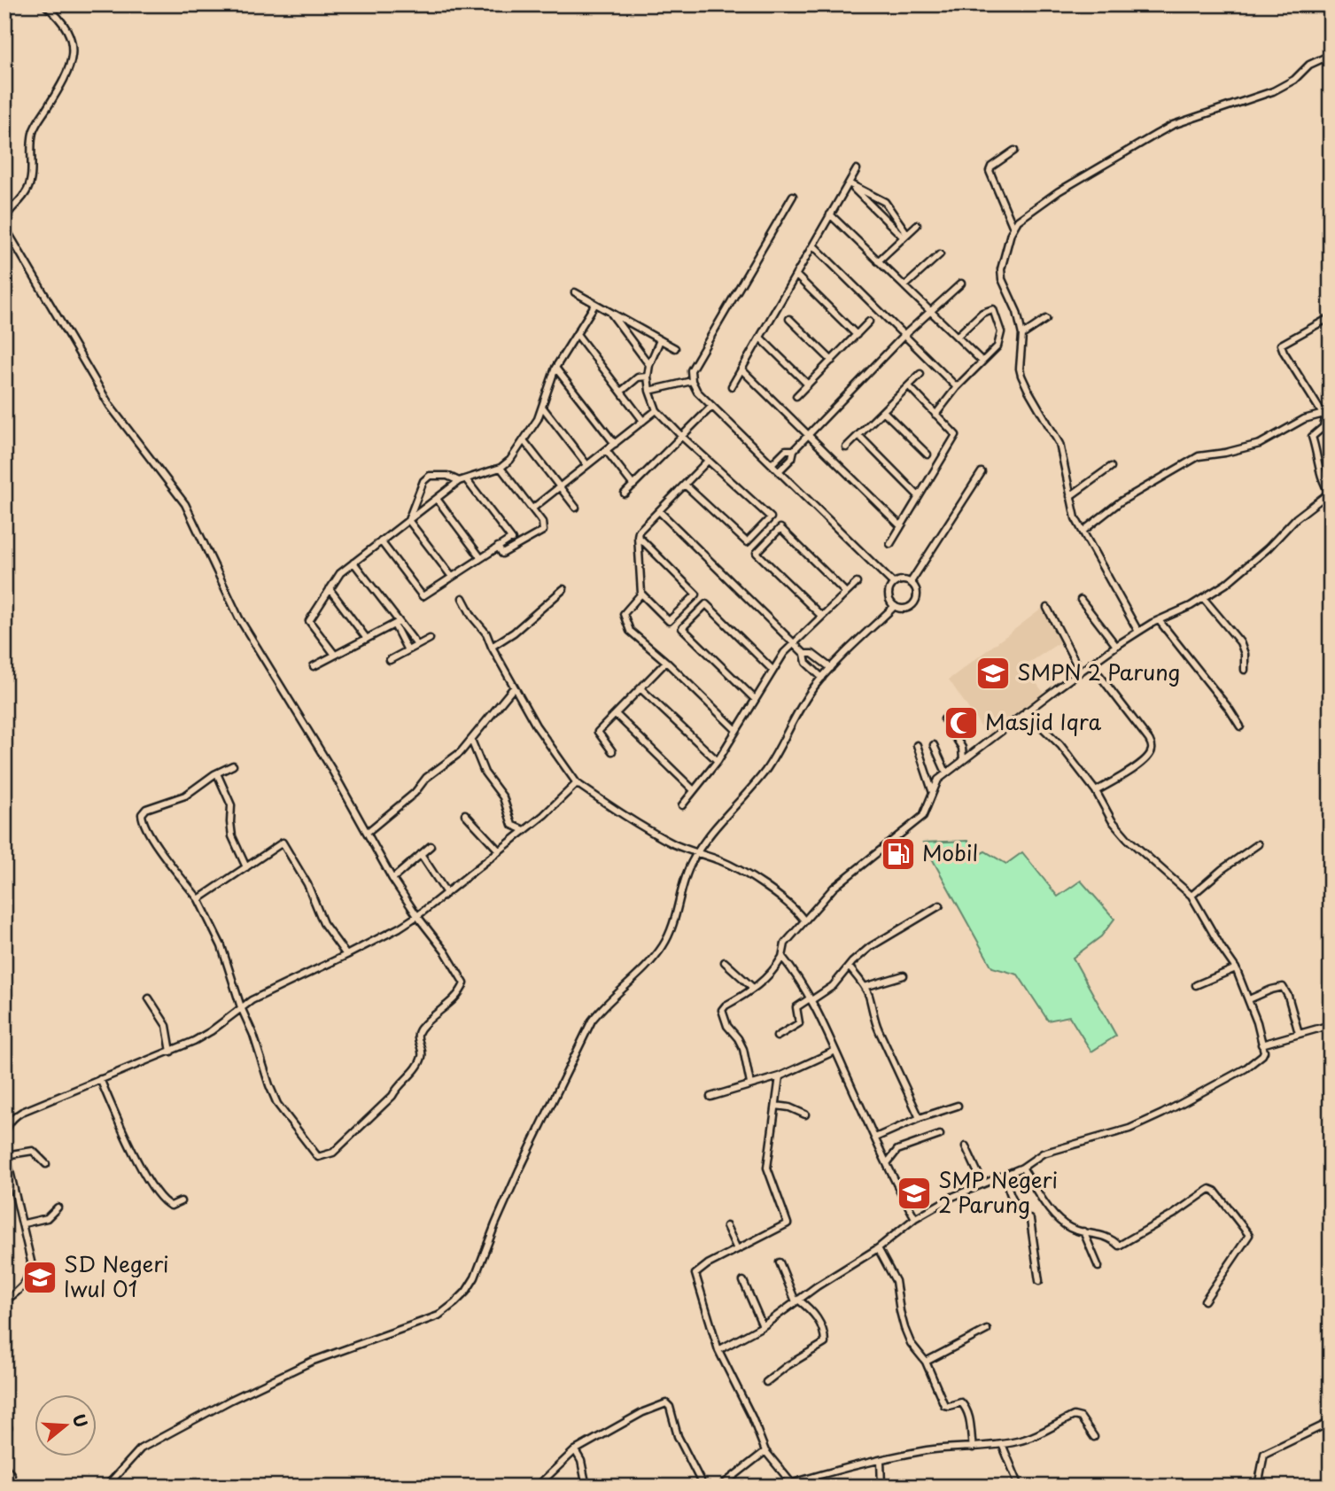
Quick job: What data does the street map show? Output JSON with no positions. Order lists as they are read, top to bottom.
{
  "places": {
    "school or university": ["SMPN 2 Parung", "SMP Negeri 2 Parung", "SD Negeri Iwul 01"],
    "mosque": ["Masjid Iqra"],
    "fuel station": ["Mobil"]
  },
  "north": "right"
}
